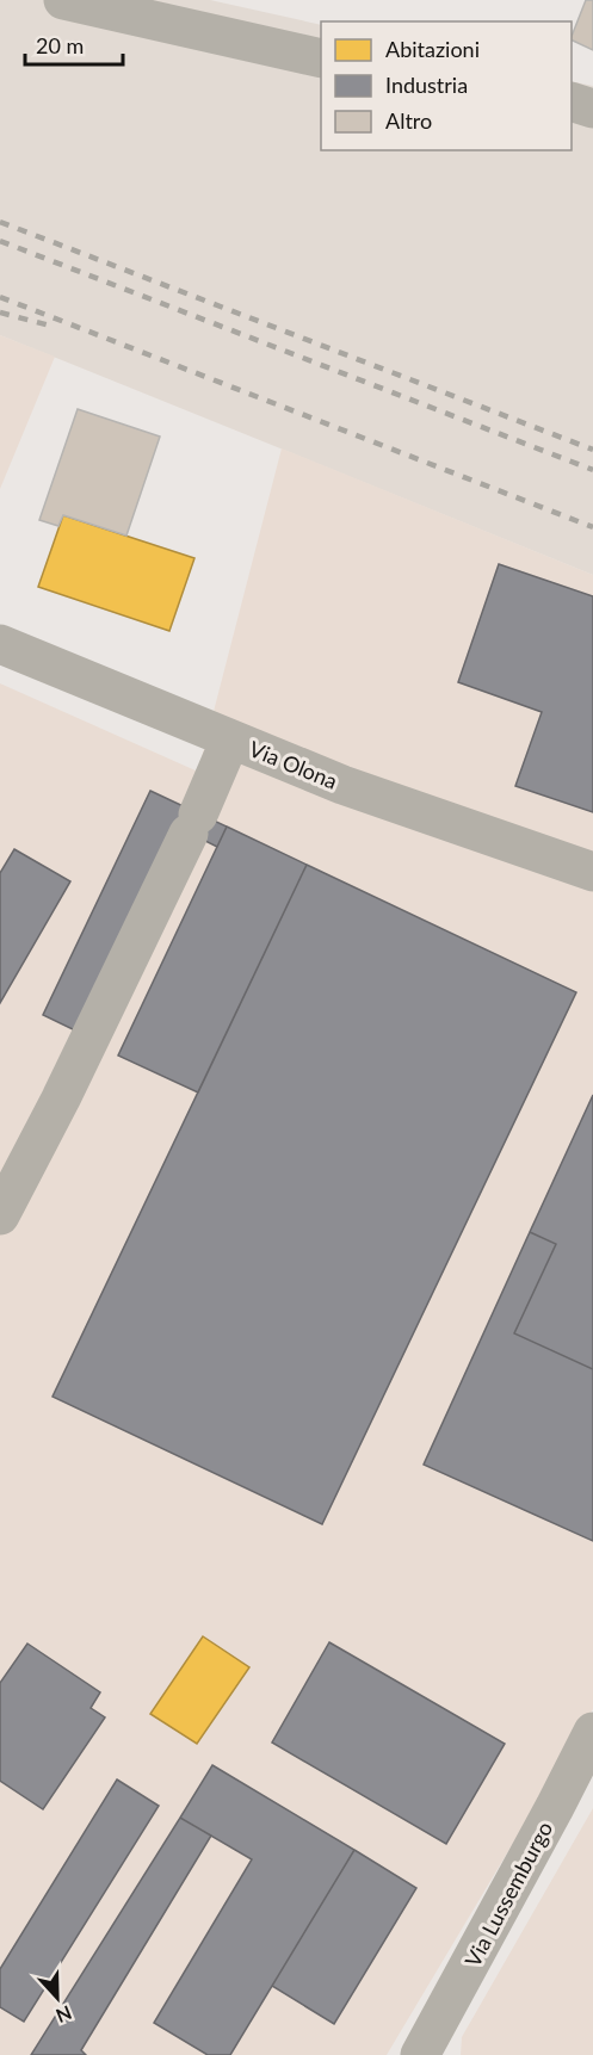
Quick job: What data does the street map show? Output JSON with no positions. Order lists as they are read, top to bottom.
{
  "streets": {
    "street": ["Via Olona", "Via Lussemburgo"]
  },
  "legend": ["Abitazioni", "Industria", "Altro"],
  "scale_bar": "20 m",
  "north": "bottom"
}
